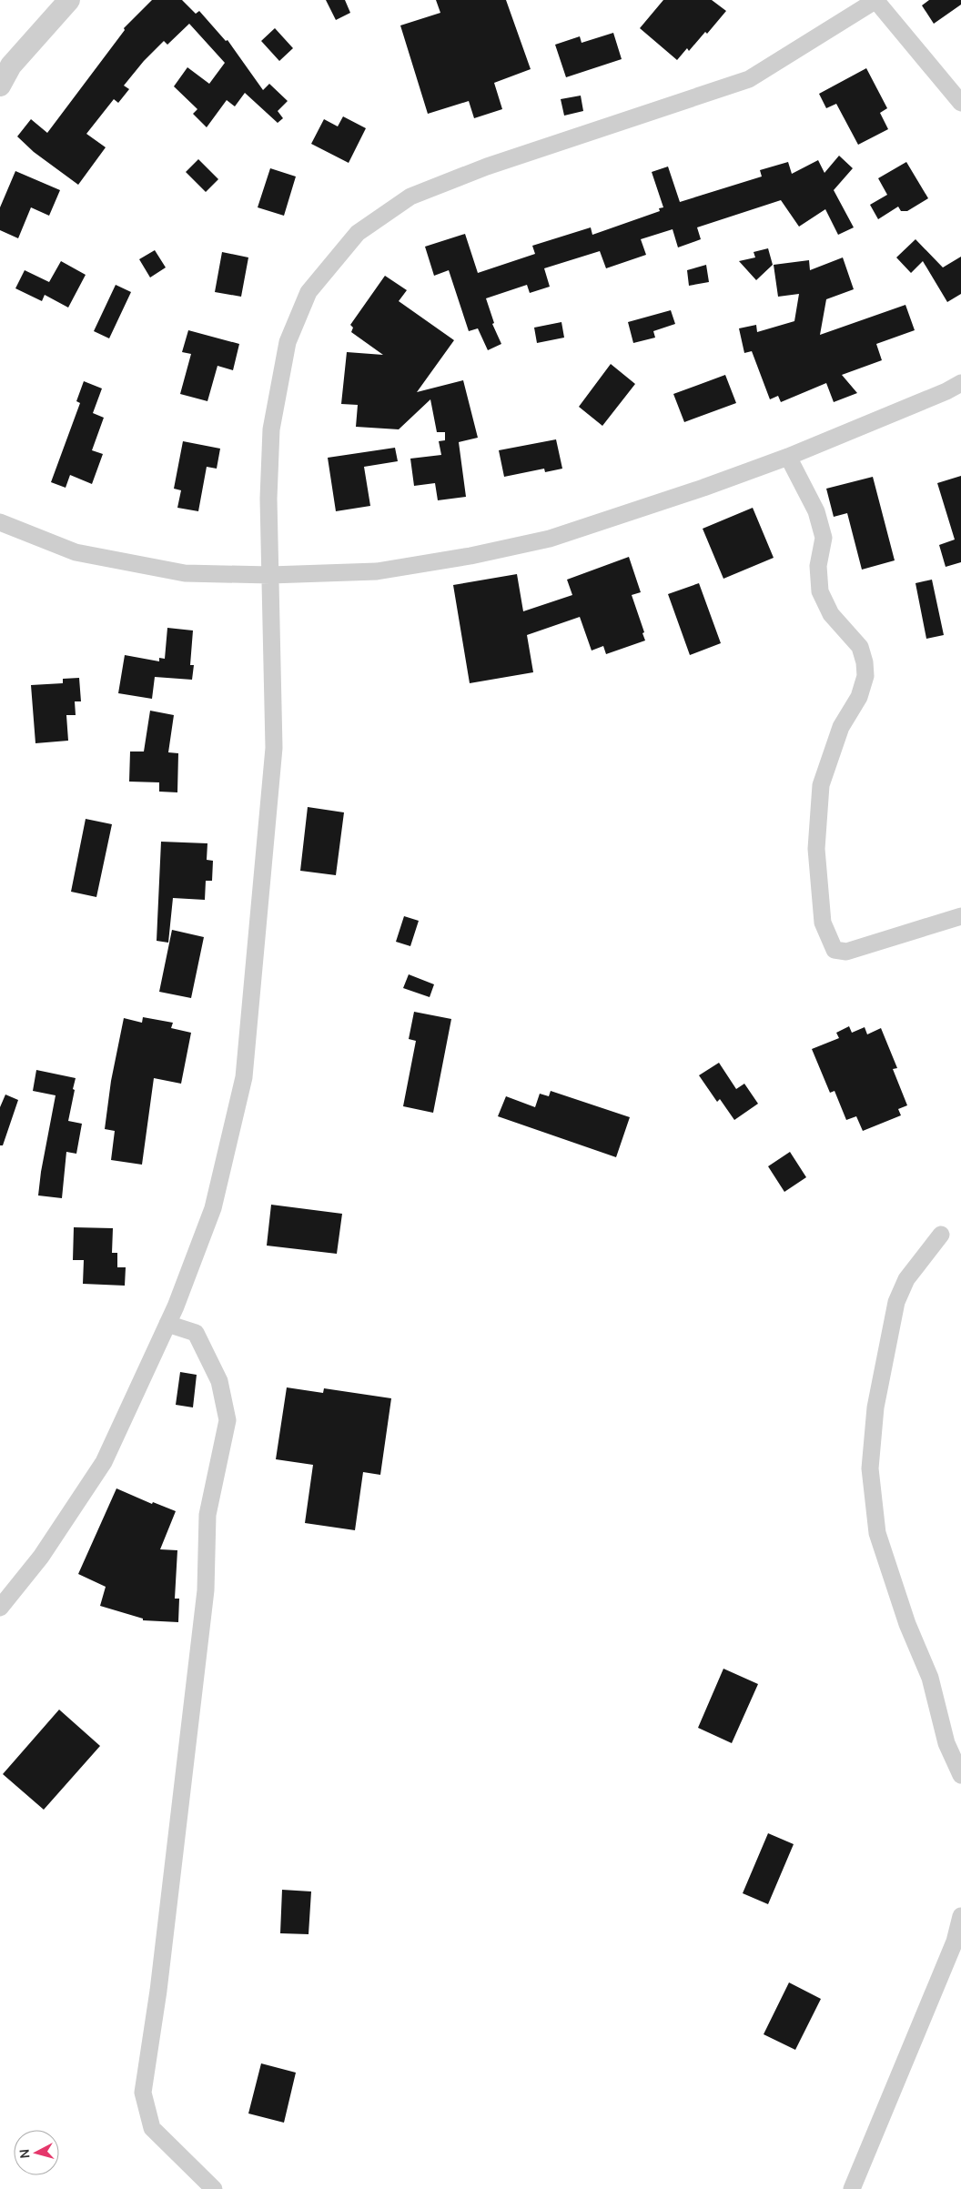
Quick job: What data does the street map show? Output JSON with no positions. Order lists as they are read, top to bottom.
{
  "north": "left"
}
